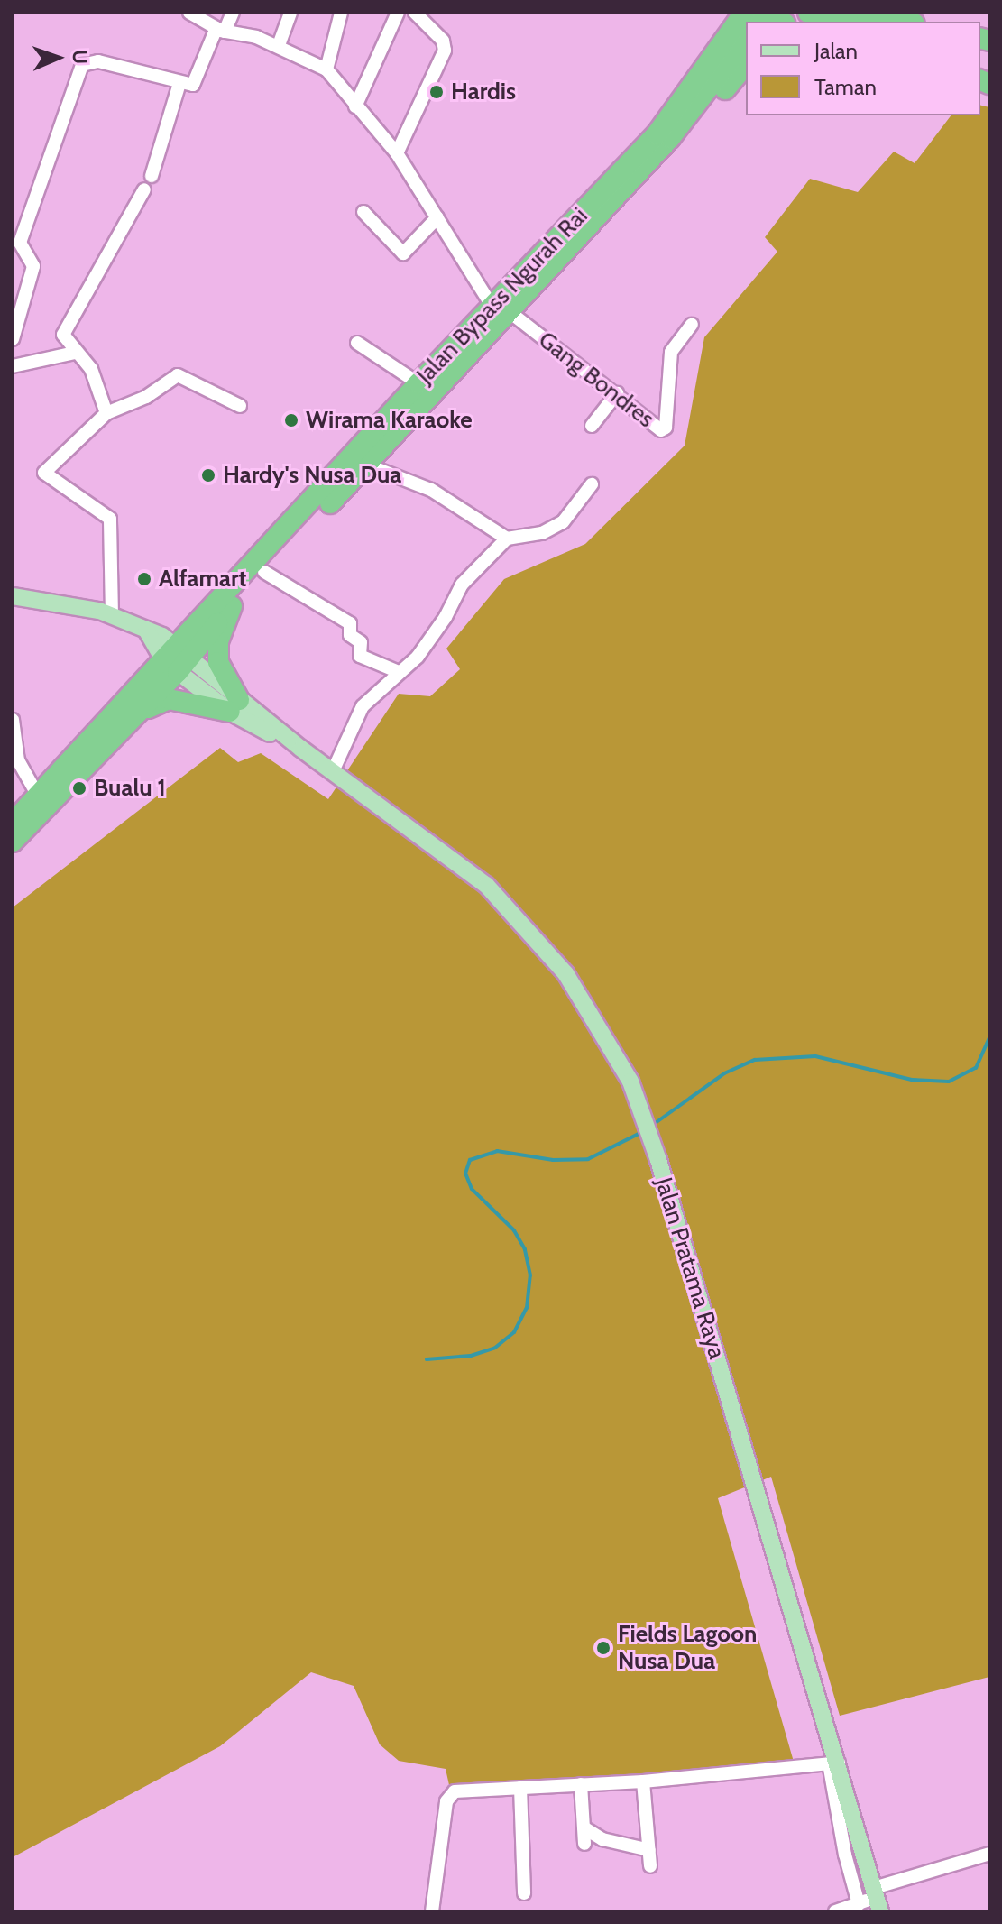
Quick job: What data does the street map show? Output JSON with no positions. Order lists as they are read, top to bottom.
{
  "streets": {
    "highway": ["Jalan Bypass Ngurah Rai"],
    "main road": ["Jalan Pratama Raya"],
    "street": ["Gang Bondres"]
  },
  "crossings": [
    ["Jalan Bypass Ngurah Rai", "Gang Bondres"],
    ["Jalan Bypass Ngurah Rai", "Jalan Pratama Raya"]
  ],
  "places": [
    "Hardis",
    "Wirama Karaoke",
    "Hardy's Nusa Dua",
    "Alfamart",
    "Bualu 1",
    "Fields Lagoon Nusa Dua"
  ],
  "legend": ["Jalan", "Taman"],
  "north": "right"
}
